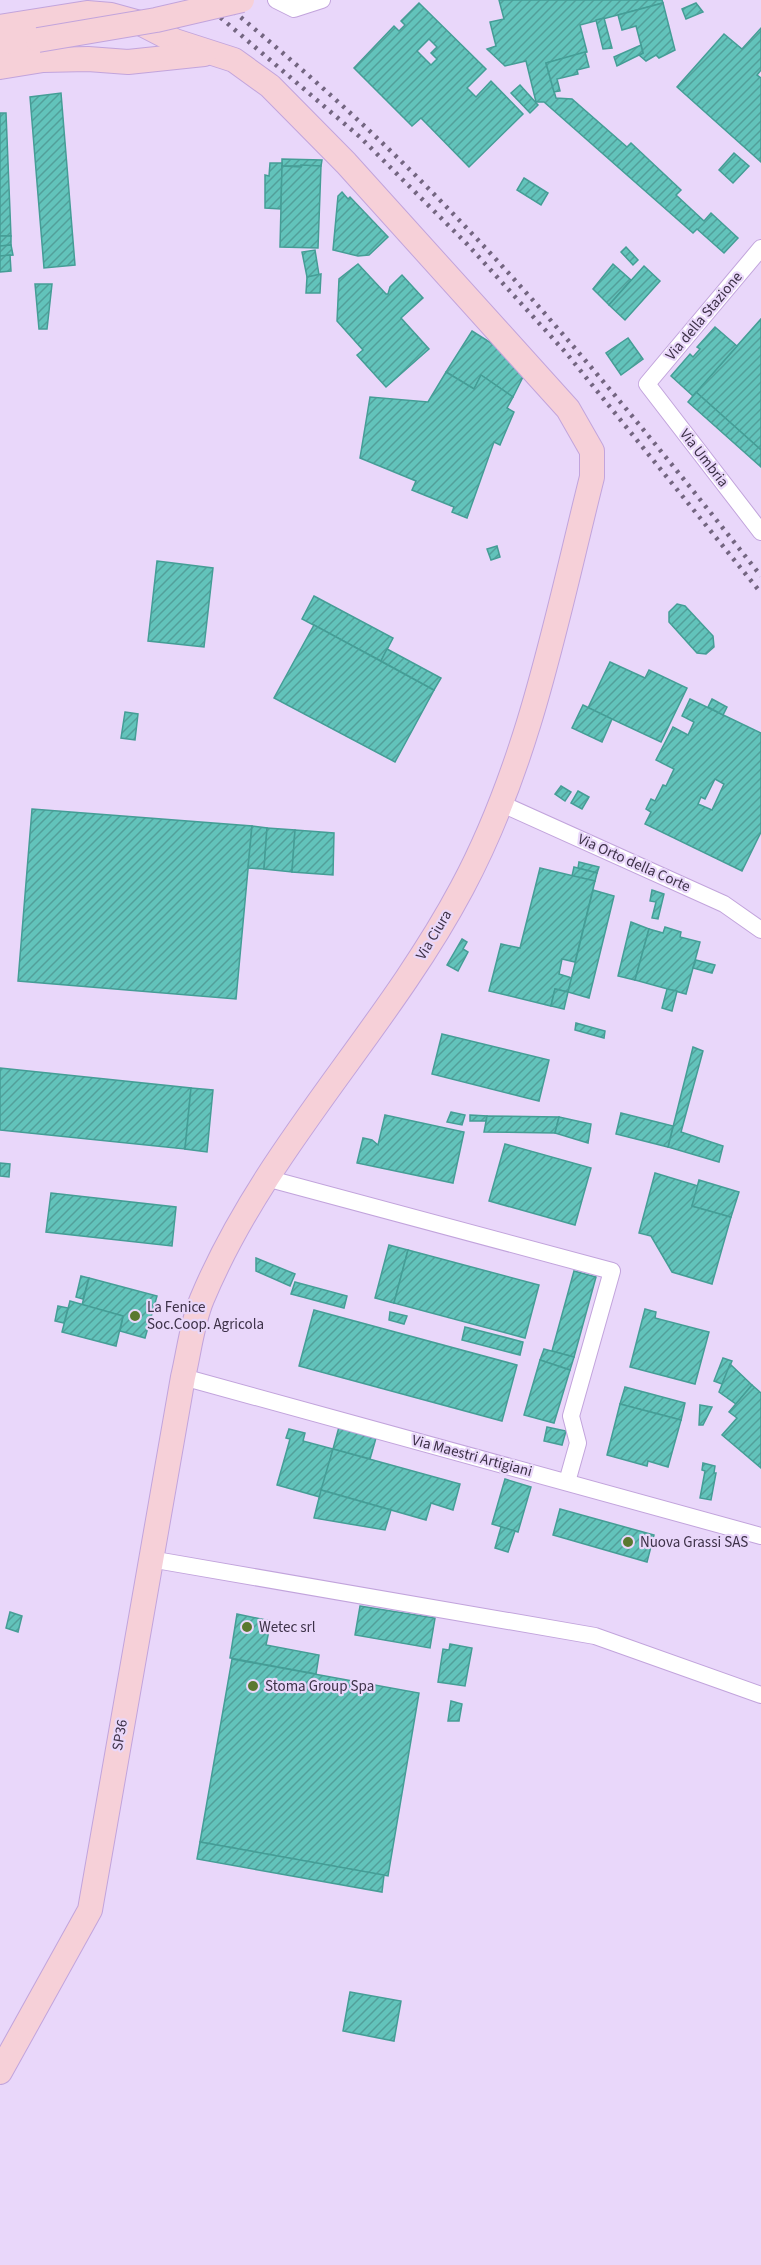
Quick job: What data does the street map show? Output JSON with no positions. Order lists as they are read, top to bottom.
{
  "streets": {
    "main road": ["Via Ciura", "SP36"],
    "street": [
      "Via della Stazione",
      "Via Umbria",
      "Via Orto della Corte",
      "Via Maestri Artigiani"
    ]
  },
  "crossings": [
    ["Via della Stazione", "Via Umbria"],
    ["Via Orto della Corte", "Via Ciura"],
    ["Via Ciura", "Via Maestri Artigiani"],
    ["Via Ciura", "SP36"],
    ["Via Maestri Artigiani", "SP36"]
  ],
  "places": [
    "La Fenice Soc.Coop. Agricola",
    "Nuova Grassi SAS",
    "Wetec srl",
    "Stoma Group Spa"
  ]
}
